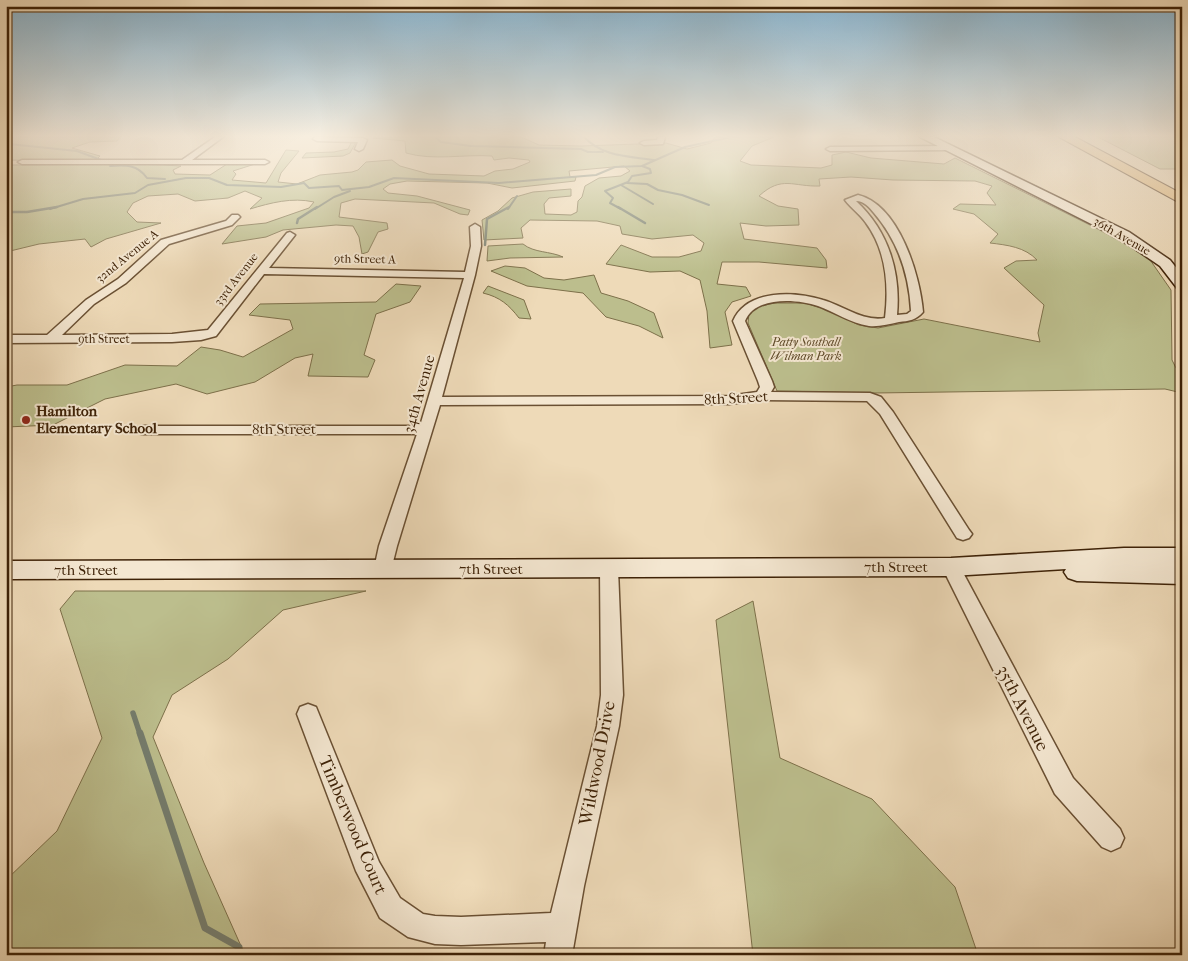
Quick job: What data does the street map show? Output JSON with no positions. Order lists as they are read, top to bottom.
{
  "streets": {
    "street": [
      "36th Avenue",
      "32nd Avenue A",
      "9th Street A",
      "33rd Avenue",
      "9th Street",
      "34th Avenue",
      "8th Street",
      "7th Street",
      "35th Avenue",
      "Wildwood Drive",
      "Timberwood Court"
    ]
  },
  "crossings": [
    ["32nd Avenue A", "9th Street"],
    ["9th Street A", "33rd Avenue"],
    ["9th Street A", "34th Avenue"],
    ["33rd Avenue", "9th Street"],
    ["34th Avenue", "8th Street"],
    ["34th Avenue", "7th Street"],
    ["7th Street", "35th Avenue"],
    ["7th Street", "Wildwood Drive"],
    ["Wildwood Drive", "Timberwood Court"]
  ],
  "parks": ["Patty Southall Wilman Park"],
  "places": ["Hamilton Elementary School"]
}
